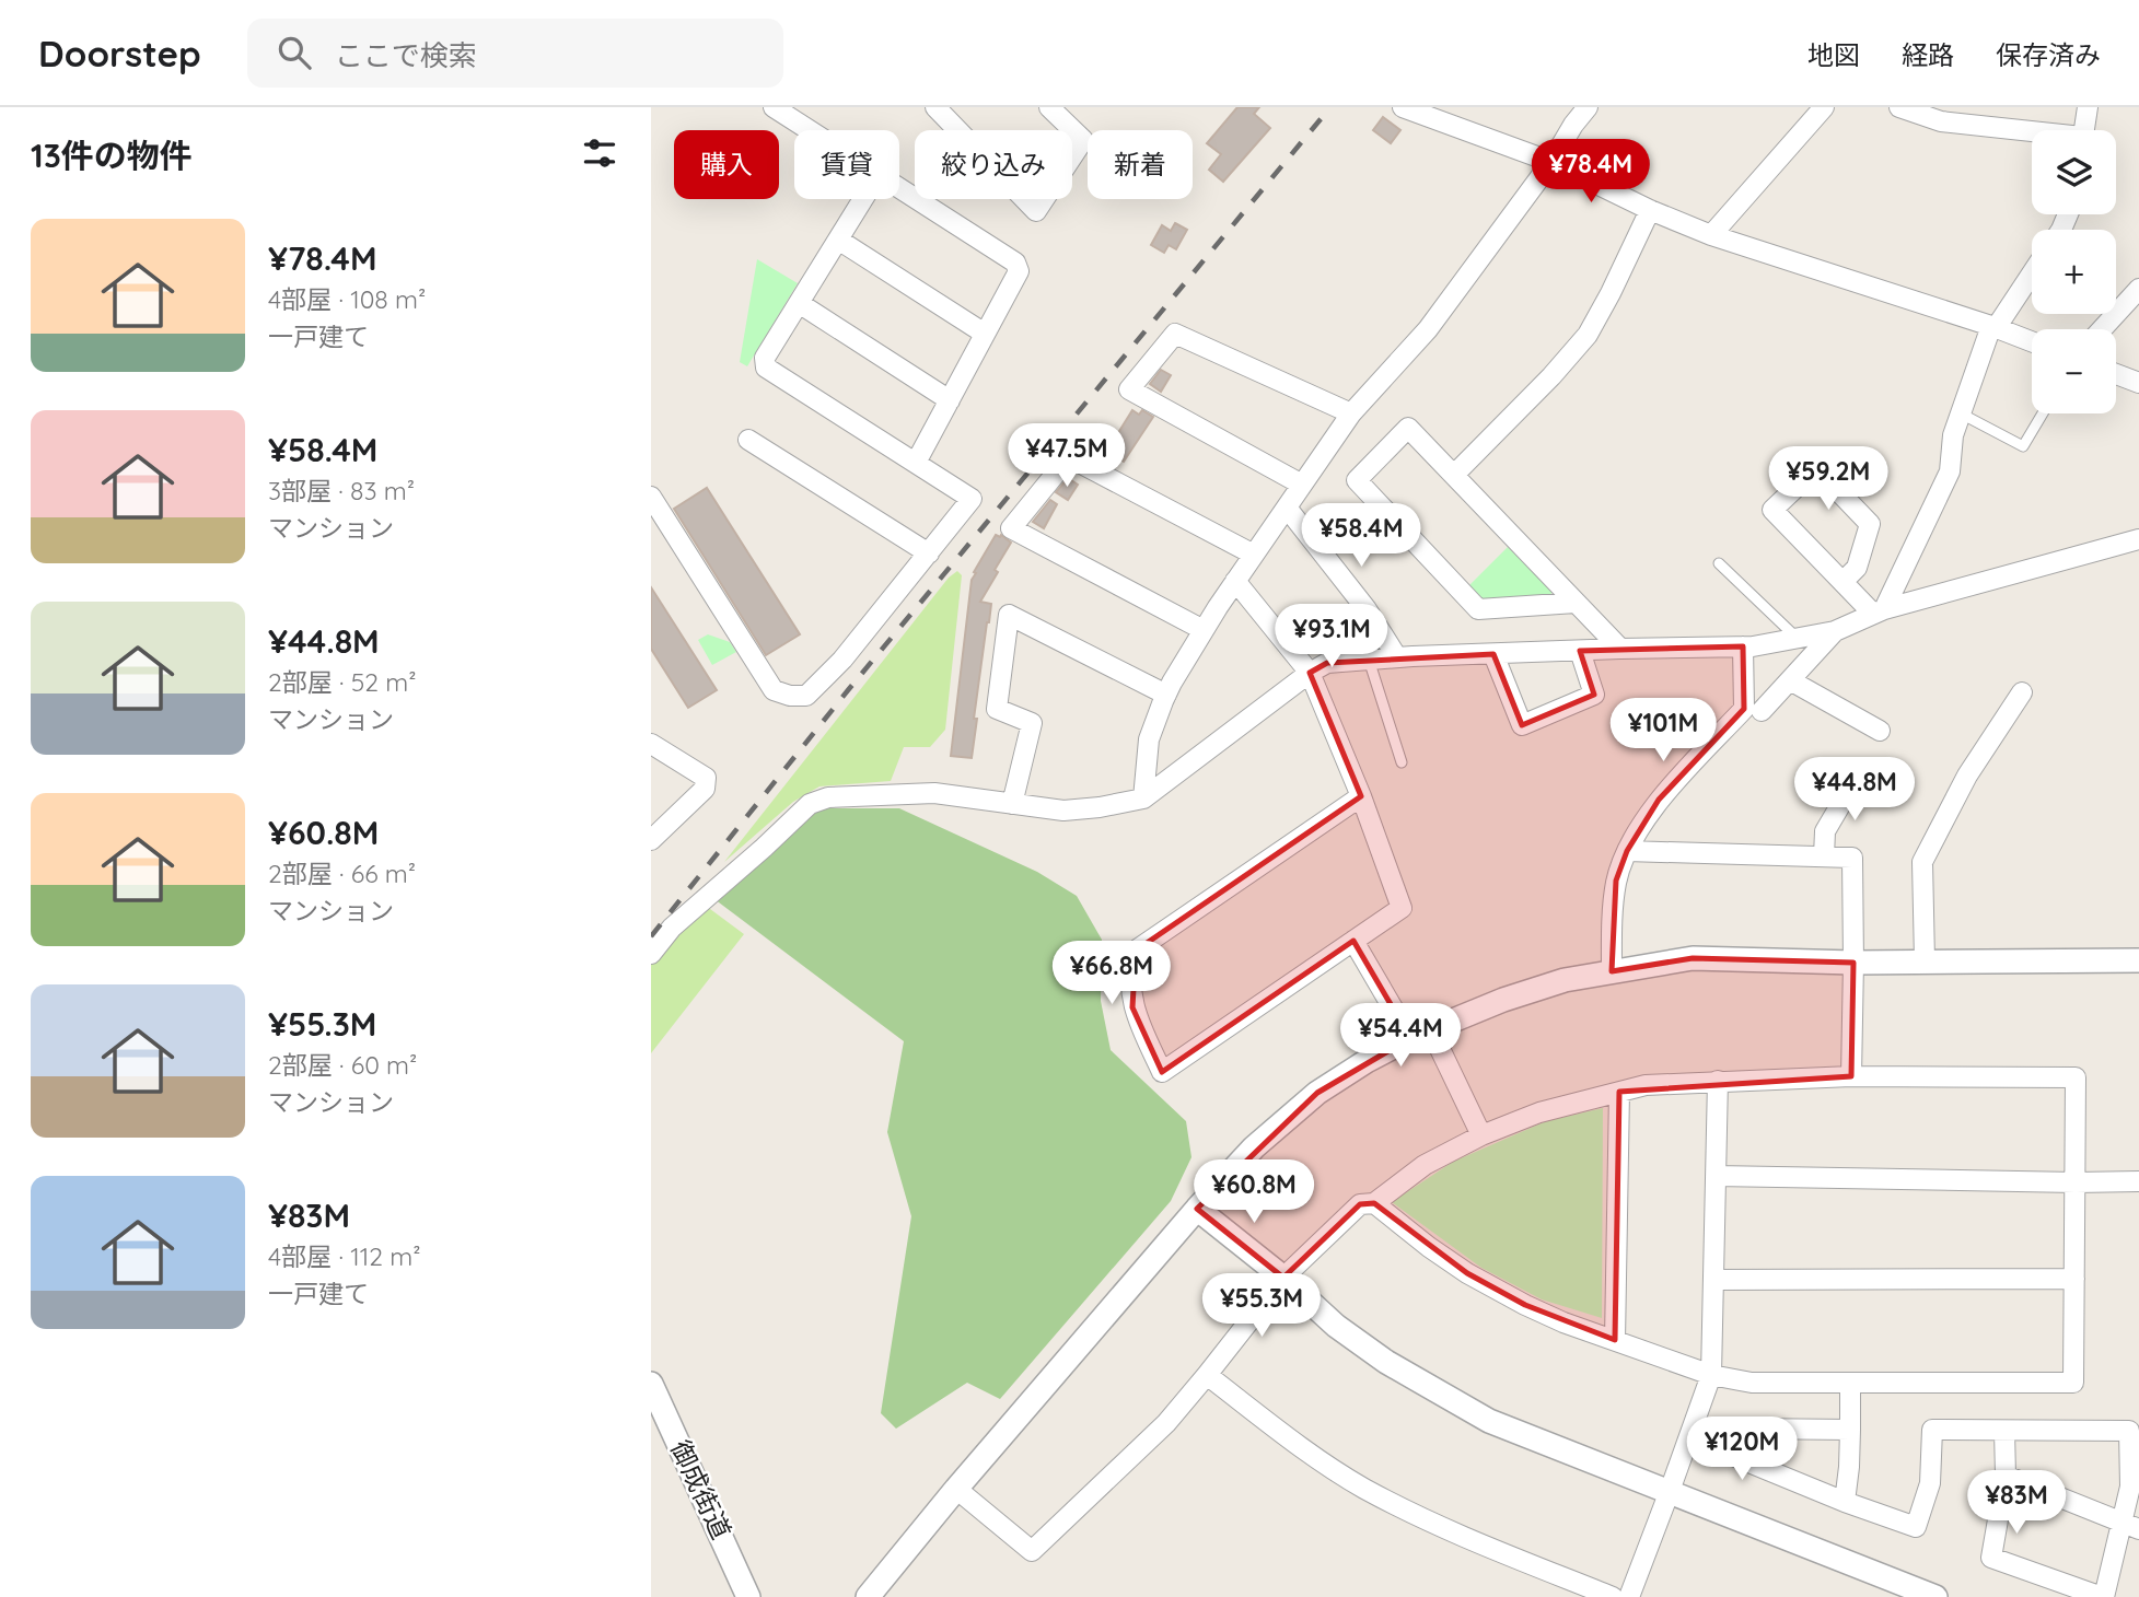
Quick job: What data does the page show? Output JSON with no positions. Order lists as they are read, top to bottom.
{
  "streets": {
    "street": ["御成街道"]
  },
  "page": {
    "header": "Doorstep",
    "search": "ここで検索",
    "nav": ["地図", "経路", "保存済み"],
    "heading": "13件の物件",
    "map_buttons": ["+", "−"],
    "chip": [
      "購入",
      "賃貸",
      "絞り込み",
      "新着"
    ],
    "price": [
      "¥78.4M",
      "¥47.5M",
      "¥59.2M",
      "¥58.4M",
      "¥93.1M",
      "¥101M",
      "¥44.8M",
      "¥66.8M",
      "¥54.4M",
      "¥60.8M",
      "¥55.3M",
      "¥120M",
      "¥83M"
    ],
    "list": [
      {
        "name": "¥78.4M",
        "note": "4部屋 · 108 m² · 一戸建て"
      },
      {
        "name": "¥58.4M",
        "note": "3部屋 · 83 m² · マンション"
      },
      {
        "name": "¥44.8M",
        "note": "2部屋 · 52 m² · マンション"
      },
      {
        "name": "¥60.8M",
        "note": "2部屋 · 66 m² · マンション"
      },
      {
        "name": "¥55.3M",
        "note": "2部屋 · 60 m² · マンション"
      },
      {
        "name": "¥83M",
        "note": "4部屋 · 112 m² · 一戸建て"
      }
    ]
  }
}
